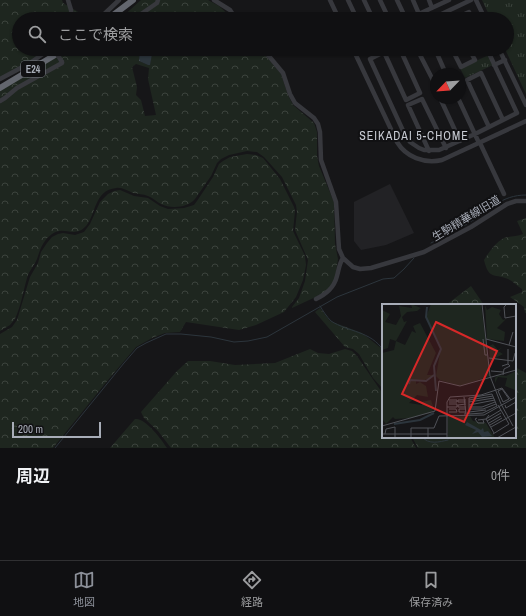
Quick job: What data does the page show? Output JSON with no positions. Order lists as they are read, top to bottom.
{
  "streets": {
    "highway": ["E24"],
    "street": ["生駒精華線旧道"]
  },
  "districts": ["SEIKADAI 5-CHOME"],
  "scale_bar": "200 m",
  "north": "bottom left",
  "page": {
    "search": "ここで検索",
    "scale": "200 m",
    "heading": ["周辺", "0件"],
    "nav": ["地図", "経路", "保存済み"]
  }
}
